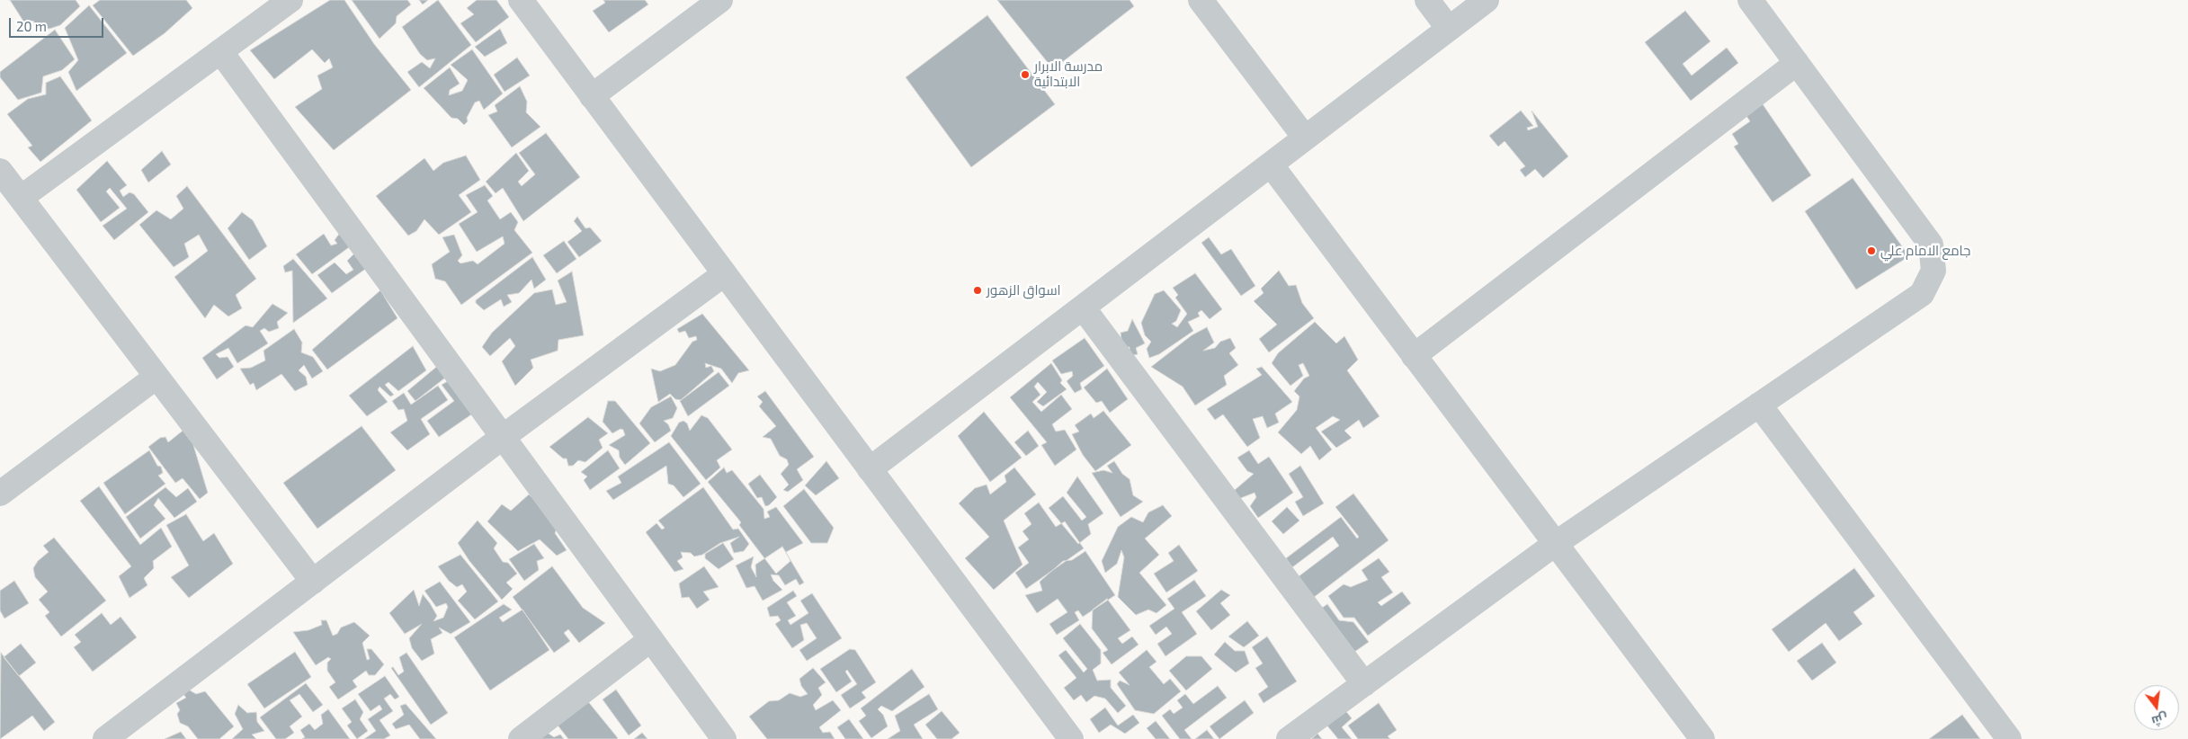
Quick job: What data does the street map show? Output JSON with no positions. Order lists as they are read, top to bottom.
{
  "places": ["مدرسة الابرار الابتدائية", "جامع الامام علي", "اسواق الزهور"],
  "scale_bar": "20 m",
  "north": "bottom"
}
